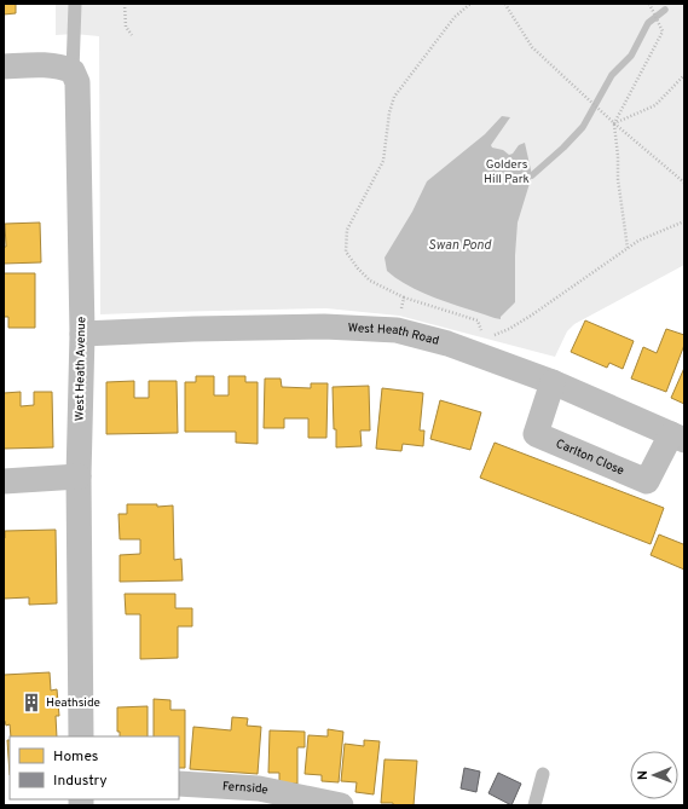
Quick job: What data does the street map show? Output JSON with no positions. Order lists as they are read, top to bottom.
{
  "streets": {
    "street": [
      "West Heath Road",
      "West Heath Avenue",
      "Carlton Close",
      "Fernside"
    ]
  },
  "crossings": [
    ["West Heath Road", "West Heath Avenue"],
    ["West Heath Road", "Carlton Close"]
  ],
  "water": ["Swan Pond"],
  "parks": ["Golders Hill Park"],
  "places": {
    "building": ["Heathside"]
  },
  "legend": ["Homes", "Industry"],
  "north": "left"
}
